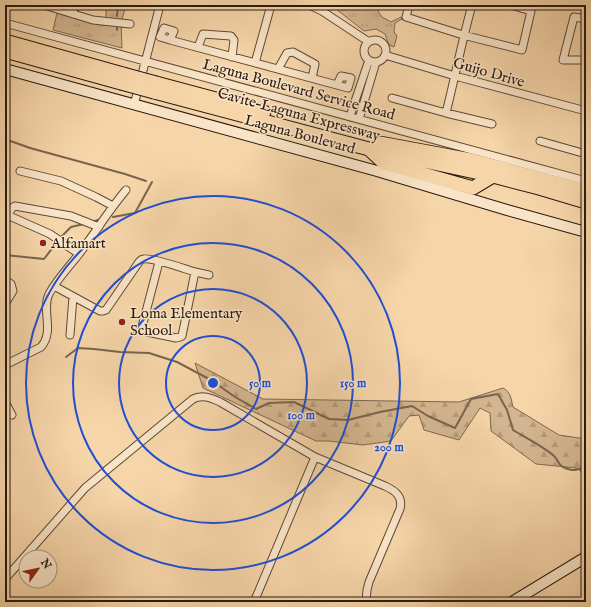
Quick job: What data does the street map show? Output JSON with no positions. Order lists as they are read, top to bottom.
{
  "streets": {
    "highway": ["Cavite–Laguna Expressway"],
    "main road": ["Laguna Boulevard"],
    "street": ["Guijo Drive", "Laguna Boulevard Service Road"]
  },
  "places": ["Alfamart", "Loma Elementary School"],
  "north": "top right",
  "rings": [
    "50 m",
    "150 m",
    "100 m",
    "200 m"
  ]
}
